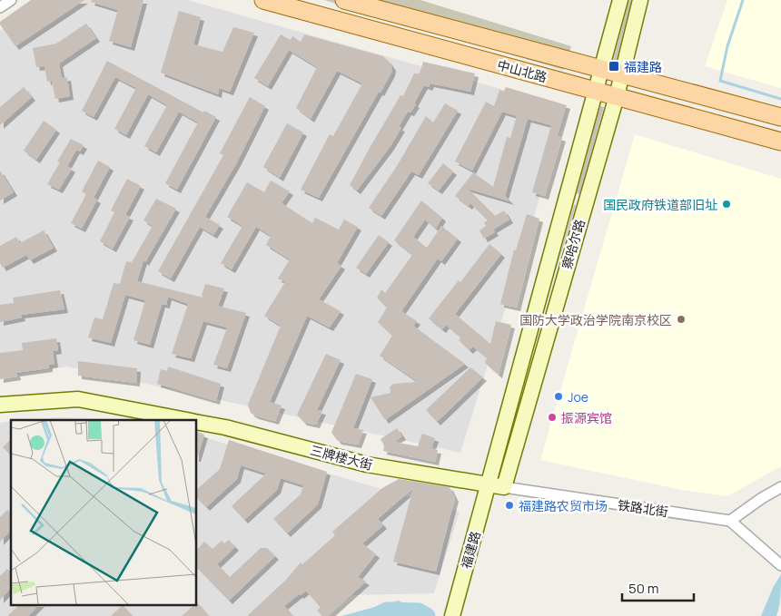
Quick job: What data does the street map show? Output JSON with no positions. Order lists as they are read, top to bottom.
{
  "streets": {
    "main road": [
      "中山北路",
      "察哈尔路",
      "三牌楼大街",
      "铁路北街",
      "福建路"
    ]
  },
  "crossings": [
    ["中山北路", "察哈尔路"],
    ["察哈尔路", "三牌楼大街"],
    ["察哈尔路", "铁路北街"],
    ["察哈尔路", "福建路"],
    ["三牌楼大街", "铁路北街"],
    ["三牌楼大街", "福建路"],
    ["铁路北街", "福建路"]
  ],
  "places": {
    "transit": ["福建路"],
    "other": [
      "国民政府铁道部旧址",
      "国防大学政治学院南京校区",
      "Joe",
      "振源宾馆",
      "福建路农贸市场"
    ]
  },
  "scale_bar": "50 m"
}
